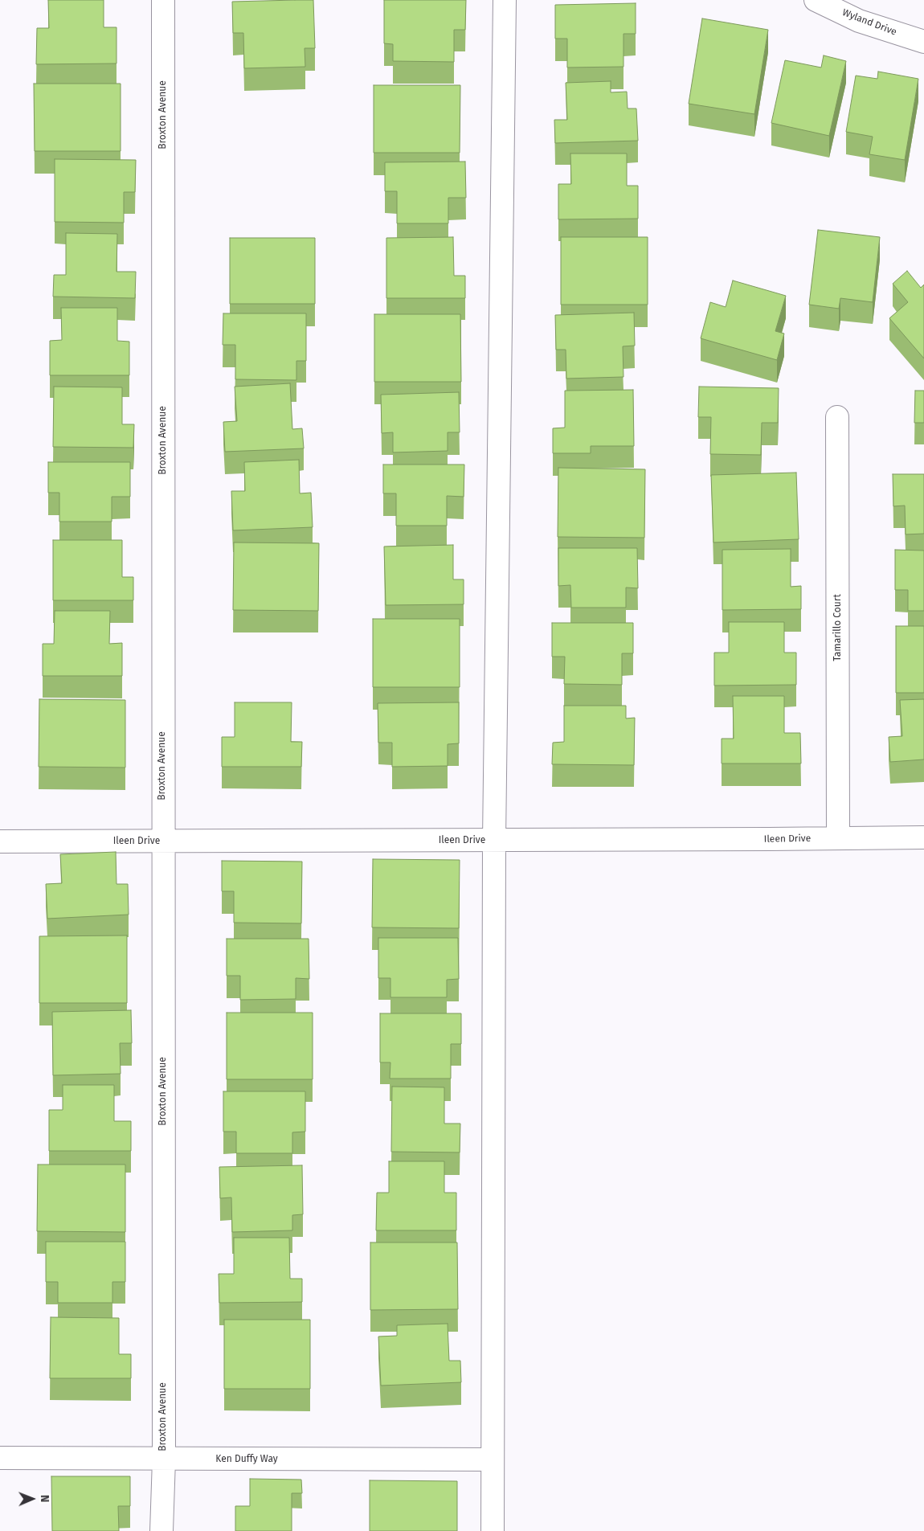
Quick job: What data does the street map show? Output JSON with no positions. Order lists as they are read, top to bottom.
{
  "streets": {
    "street": [
      "Wyland Drive",
      "Broxton Avenue",
      "Tamarillo Court",
      "Ileen Drive",
      "Ken Duffy Way"
    ]
  },
  "crossings": [
    ["Broxton Avenue", "Ileen Drive"],
    ["Broxton Avenue", "Ken Duffy Way"],
    ["Tamarillo Court", "Ileen Drive"]
  ],
  "north": "right"
}
